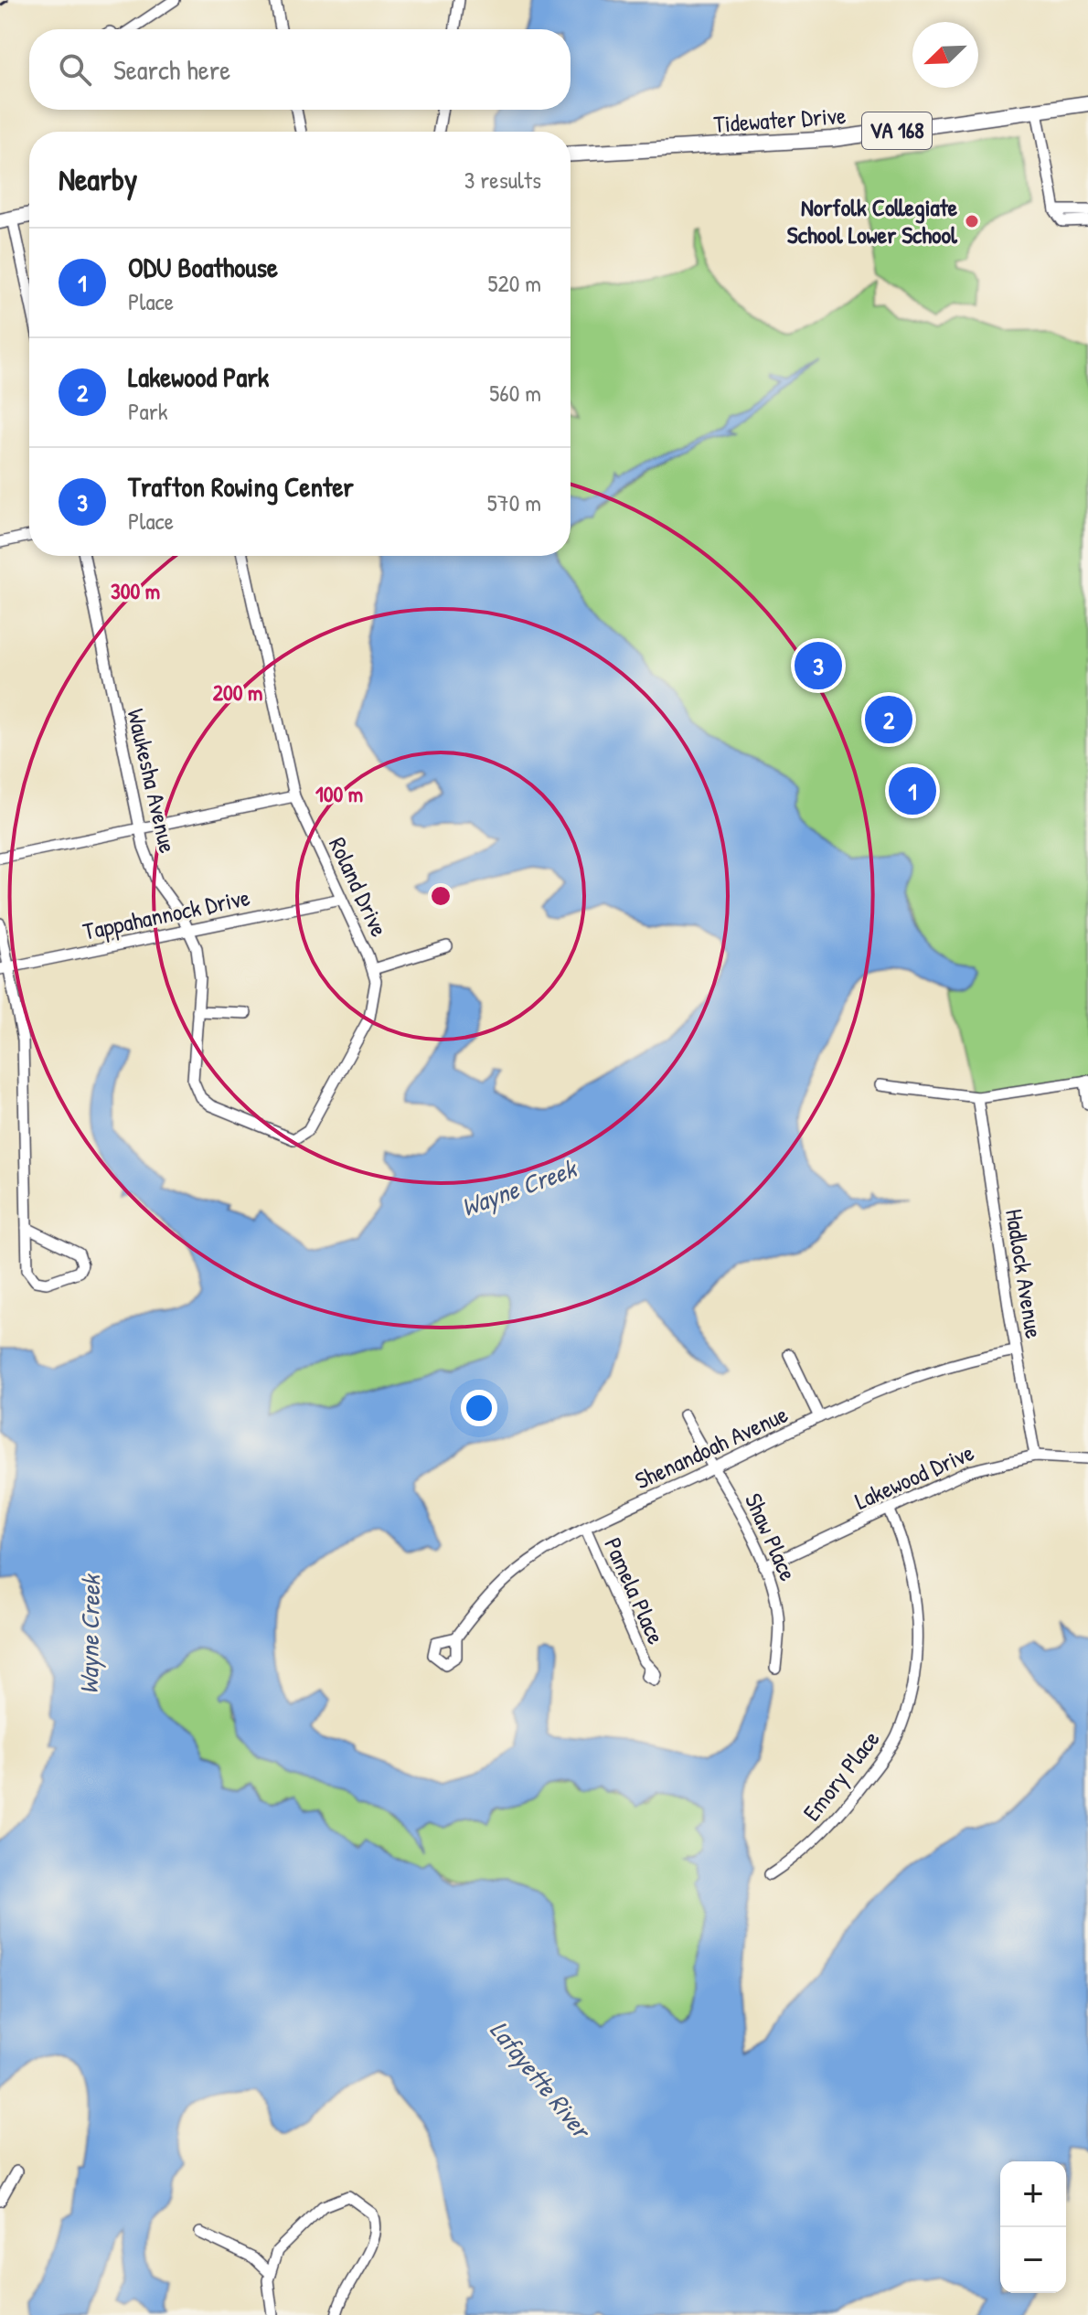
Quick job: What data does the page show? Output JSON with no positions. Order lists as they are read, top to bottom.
{
  "streets": {
    "highway": ["Tidewater Drive", "VA 168"],
    "street": [
      "Waukesha Avenue",
      "Roland Drive",
      "Tappahannock Drive",
      "Hadlock Avenue",
      "Shenandoah Avenue",
      "Lakewood Drive",
      "Shaw Place",
      "Pamela Place",
      "Emory Place"
    ]
  },
  "crossings": [
    ["Waukesha Avenue", "Roland Drive"],
    ["Waukesha Avenue", "Tappahannock Drive"],
    ["Roland Drive", "Tappahannock Drive"],
    ["Hadlock Avenue", "Shenandoah Avenue"],
    ["Hadlock Avenue", "Lakewood Drive"],
    ["Shenandoah Avenue", "Shaw Place"],
    ["Shenandoah Avenue", "Pamela Place"],
    ["Lakewood Drive", "Shaw Place"],
    ["Lakewood Drive", "Emory Place"]
  ],
  "water": ["Wayne Creek", "Lafayette River"],
  "places": ["Norfolk Collegiate School Lower School"],
  "north": "bottom left",
  "page": {
    "search": "Search here",
    "heading": ["Nearby", "3 results"],
    "list": [
      {
        "mark": "1",
        "name": "ODU Boathouse",
        "note": "Place",
        "value": "520 m"
      },
      {
        "mark": "2",
        "name": "Lakewood Park",
        "note": "Park",
        "value": "560 m"
      },
      {
        "mark": "3",
        "name": "Trafton Rowing Center",
        "note": "Place",
        "value": "570 m"
      }
    ],
    "pins": ["3", "2", "1"],
    "map_buttons": ["+", "−"]
  },
  "rings": ["300 m", "200 m", "100 m"]
}
